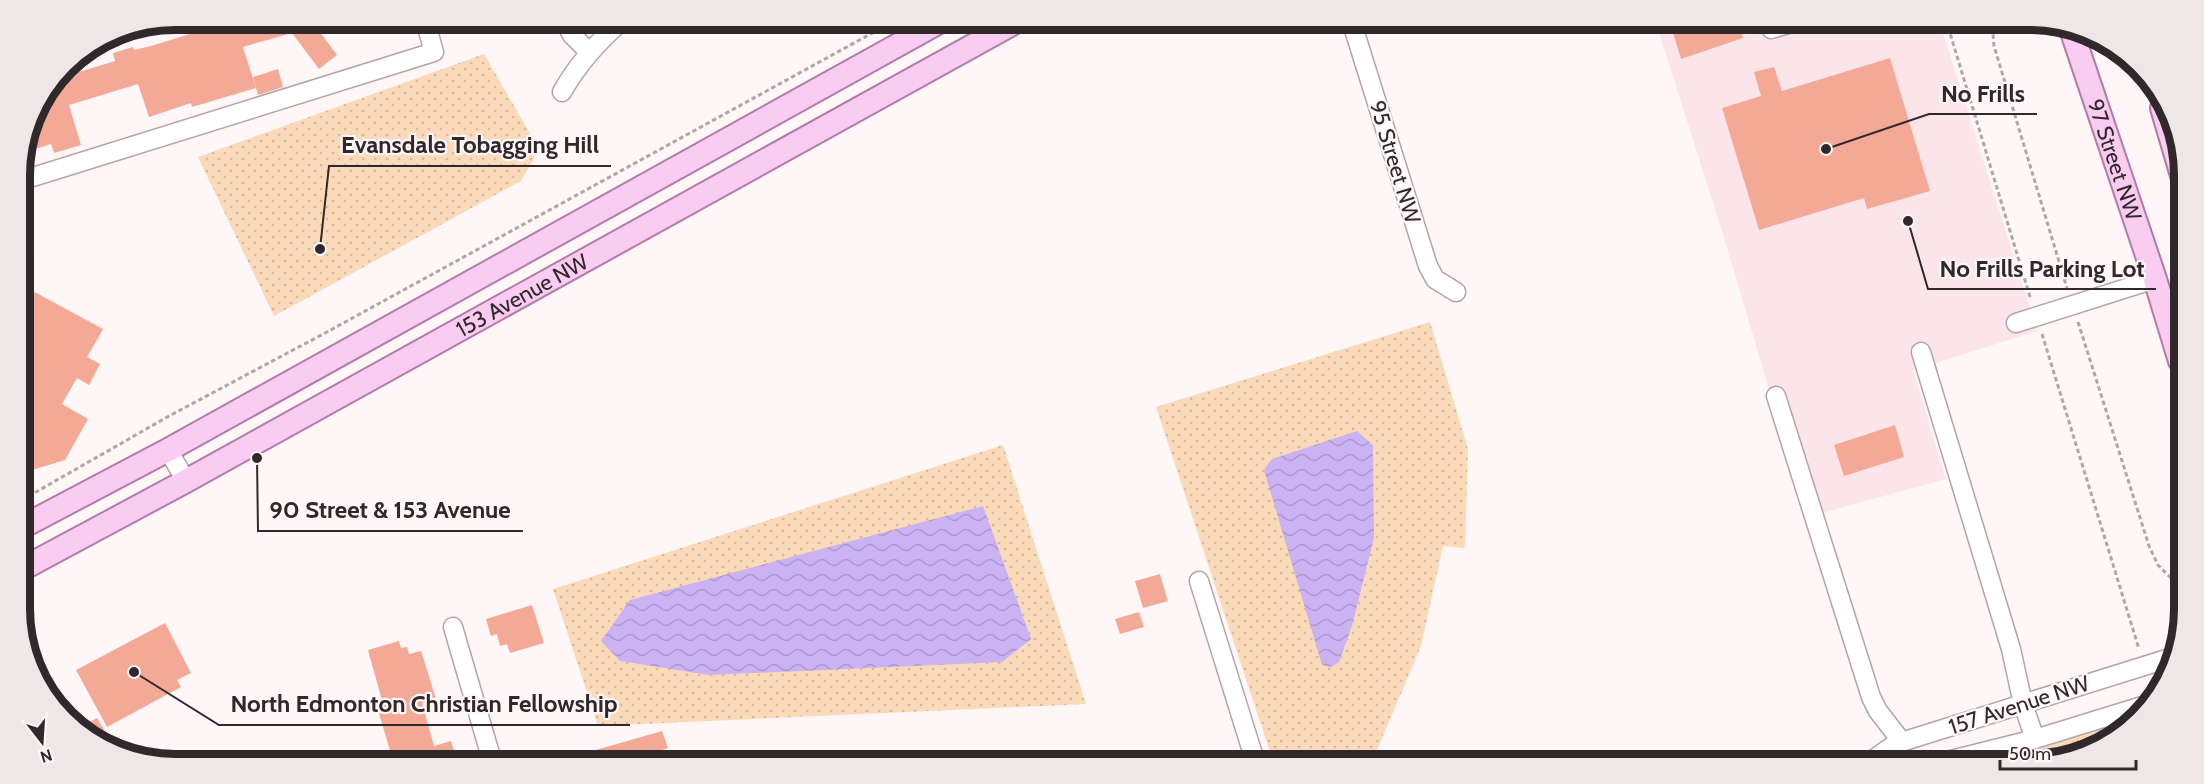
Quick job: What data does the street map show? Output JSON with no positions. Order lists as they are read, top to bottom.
{
  "streets": {
    "main road": ["97 Street NW", "153 Avenue NW"],
    "street": ["95 Street NW", "157 Avenue NW"]
  },
  "places": [
    "No Frills",
    "No Frills Parking Lot",
    "Evansdale Tobagging Hill",
    "90 Street & 153 Avenue",
    "North Edmonton Christian Fellowship"
  ],
  "scale_bar": "50 m",
  "north": "bottom"
}
